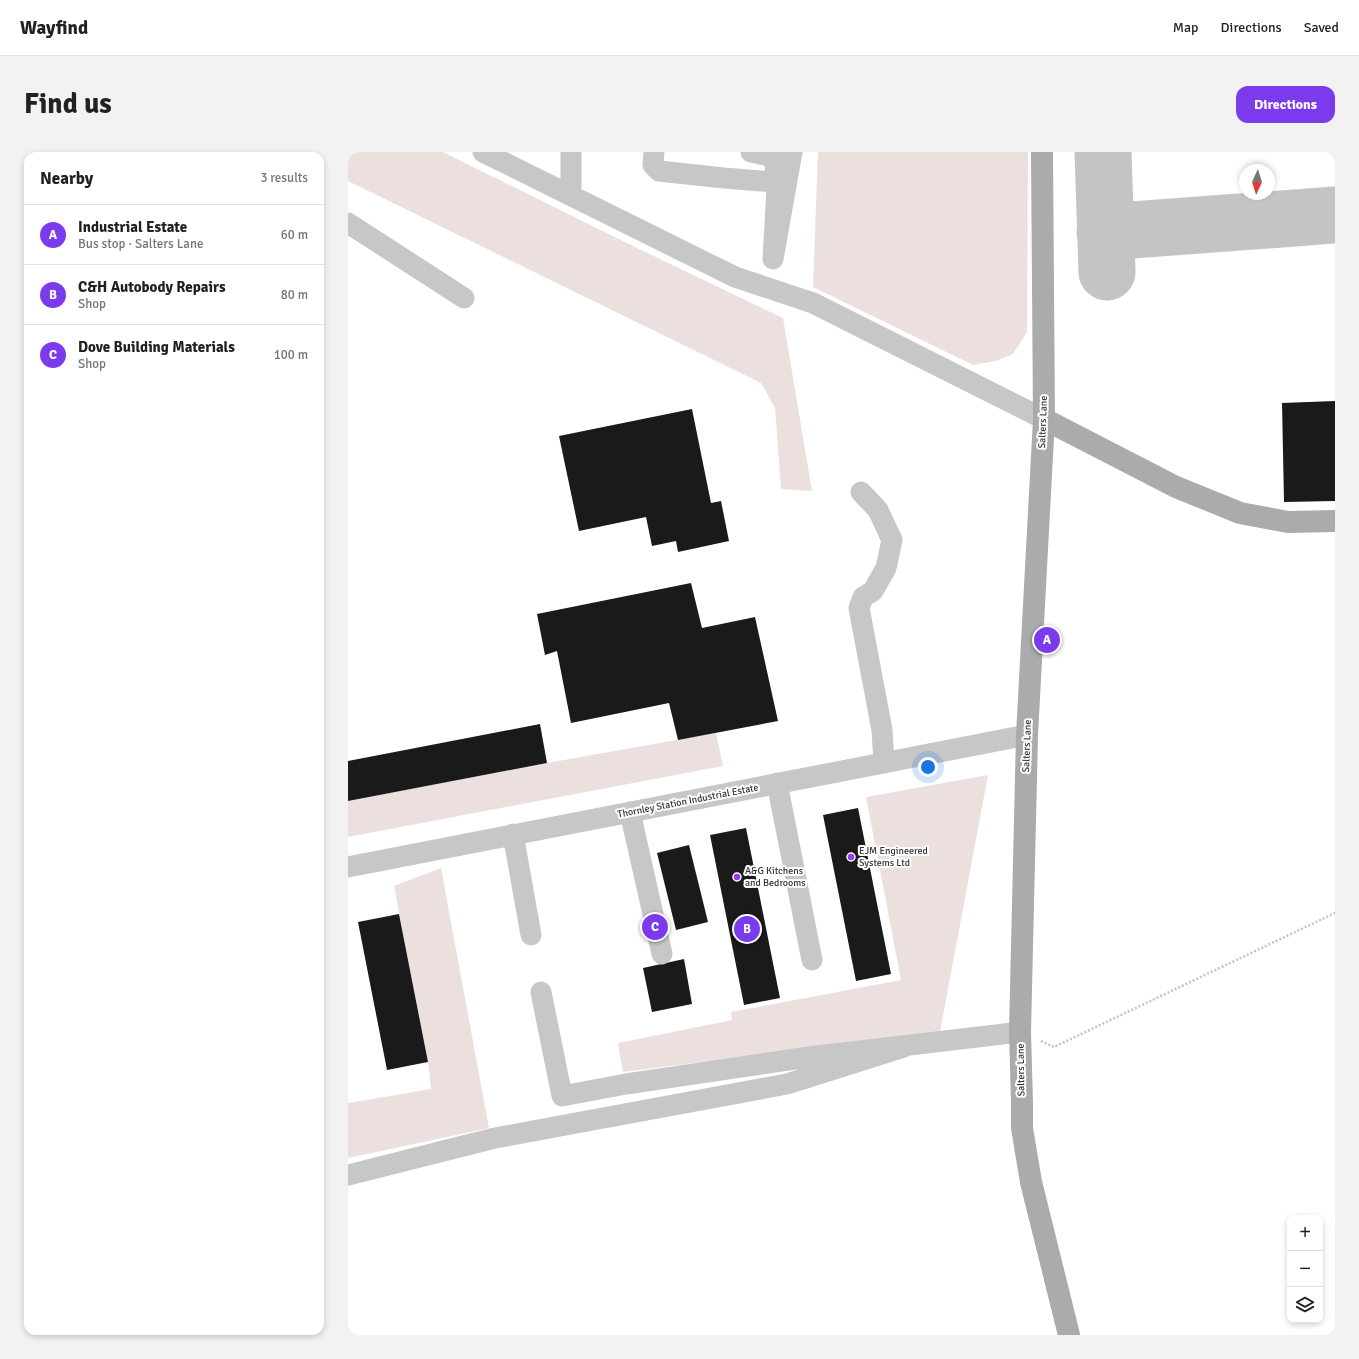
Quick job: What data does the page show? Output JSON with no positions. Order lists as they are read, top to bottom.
{
  "streets": {
    "main road": ["Salters Lane"],
    "lane": ["Thornley Station Industrial Estate"]
  },
  "crossings": [
    ["Salters Lane", "Thornley Station Industrial Estate"]
  ],
  "places": ["EJM Engineered Systems Ltd", "A&G Kitchens and Bedrooms"],
  "north": "bottom",
  "page": {
    "header": "Wayfind",
    "nav": ["Map", "Directions", "Saved"],
    "buttons": "Directions",
    "title": "Find us",
    "heading": ["Nearby", "3 results"],
    "list": [
      {
        "mark": "A",
        "name": "Industrial Estate",
        "note": "Bus stop · Salters Lane",
        "value": "60 m"
      },
      {
        "mark": "B",
        "name": "C&H Autobody Repairs",
        "note": "Shop",
        "value": "80 m"
      },
      {
        "mark": "C",
        "name": "Dove Building Materials",
        "note": "Shop",
        "value": "100 m"
      }
    ],
    "pins": ["A", "C", "B"],
    "map_buttons": ["+", "−"]
  }
}
